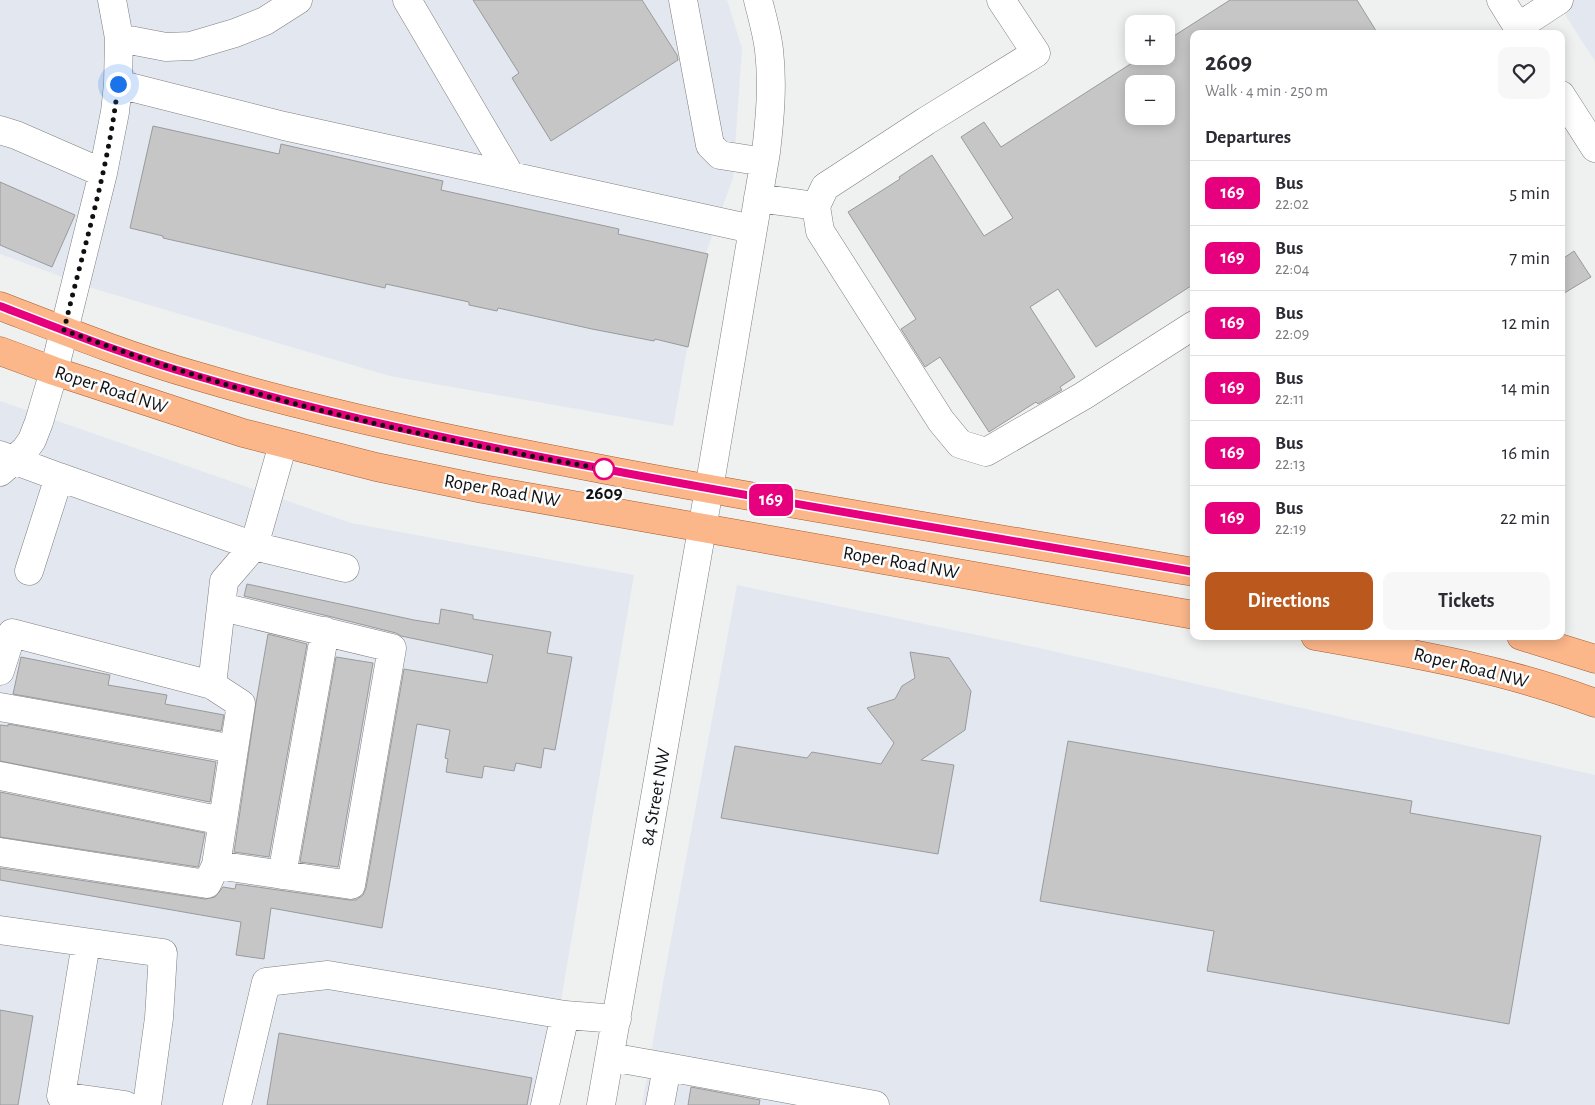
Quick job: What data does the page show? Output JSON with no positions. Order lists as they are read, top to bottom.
{
  "streets": {
    "main road": ["Roper Road NW"],
    "street": ["84 Street NW"]
  },
  "crossings": [
    ["Roper Road NW", "84 Street NW"]
  ],
  "places": ["2609"],
  "lines": ["bus line 169"],
  "page": {
    "on_map": "169",
    "map_buttons": ["+", "−"],
    "heading": [
      ["2609", "Walk · 4 min · 250 m"],
      "Departures"
    ],
    "list": [
      {
        "mark": "169",
        "name": "Bus",
        "note": "22:02",
        "value": "5 min"
      },
      {
        "mark": "169",
        "name": "Bus",
        "note": "22:04",
        "value": "7 min"
      },
      {
        "mark": "169",
        "name": "Bus",
        "note": "22:09",
        "value": "12 min"
      },
      {
        "mark": "169",
        "name": "Bus",
        "note": "22:11",
        "value": "14 min"
      },
      {
        "mark": "169",
        "name": "Bus",
        "note": "22:13",
        "value": "16 min"
      },
      {
        "mark": "169",
        "name": "Bus",
        "note": "22:19",
        "value": "22 min"
      }
    ],
    "buttons": ["Directions", "Tickets"]
  }
}
